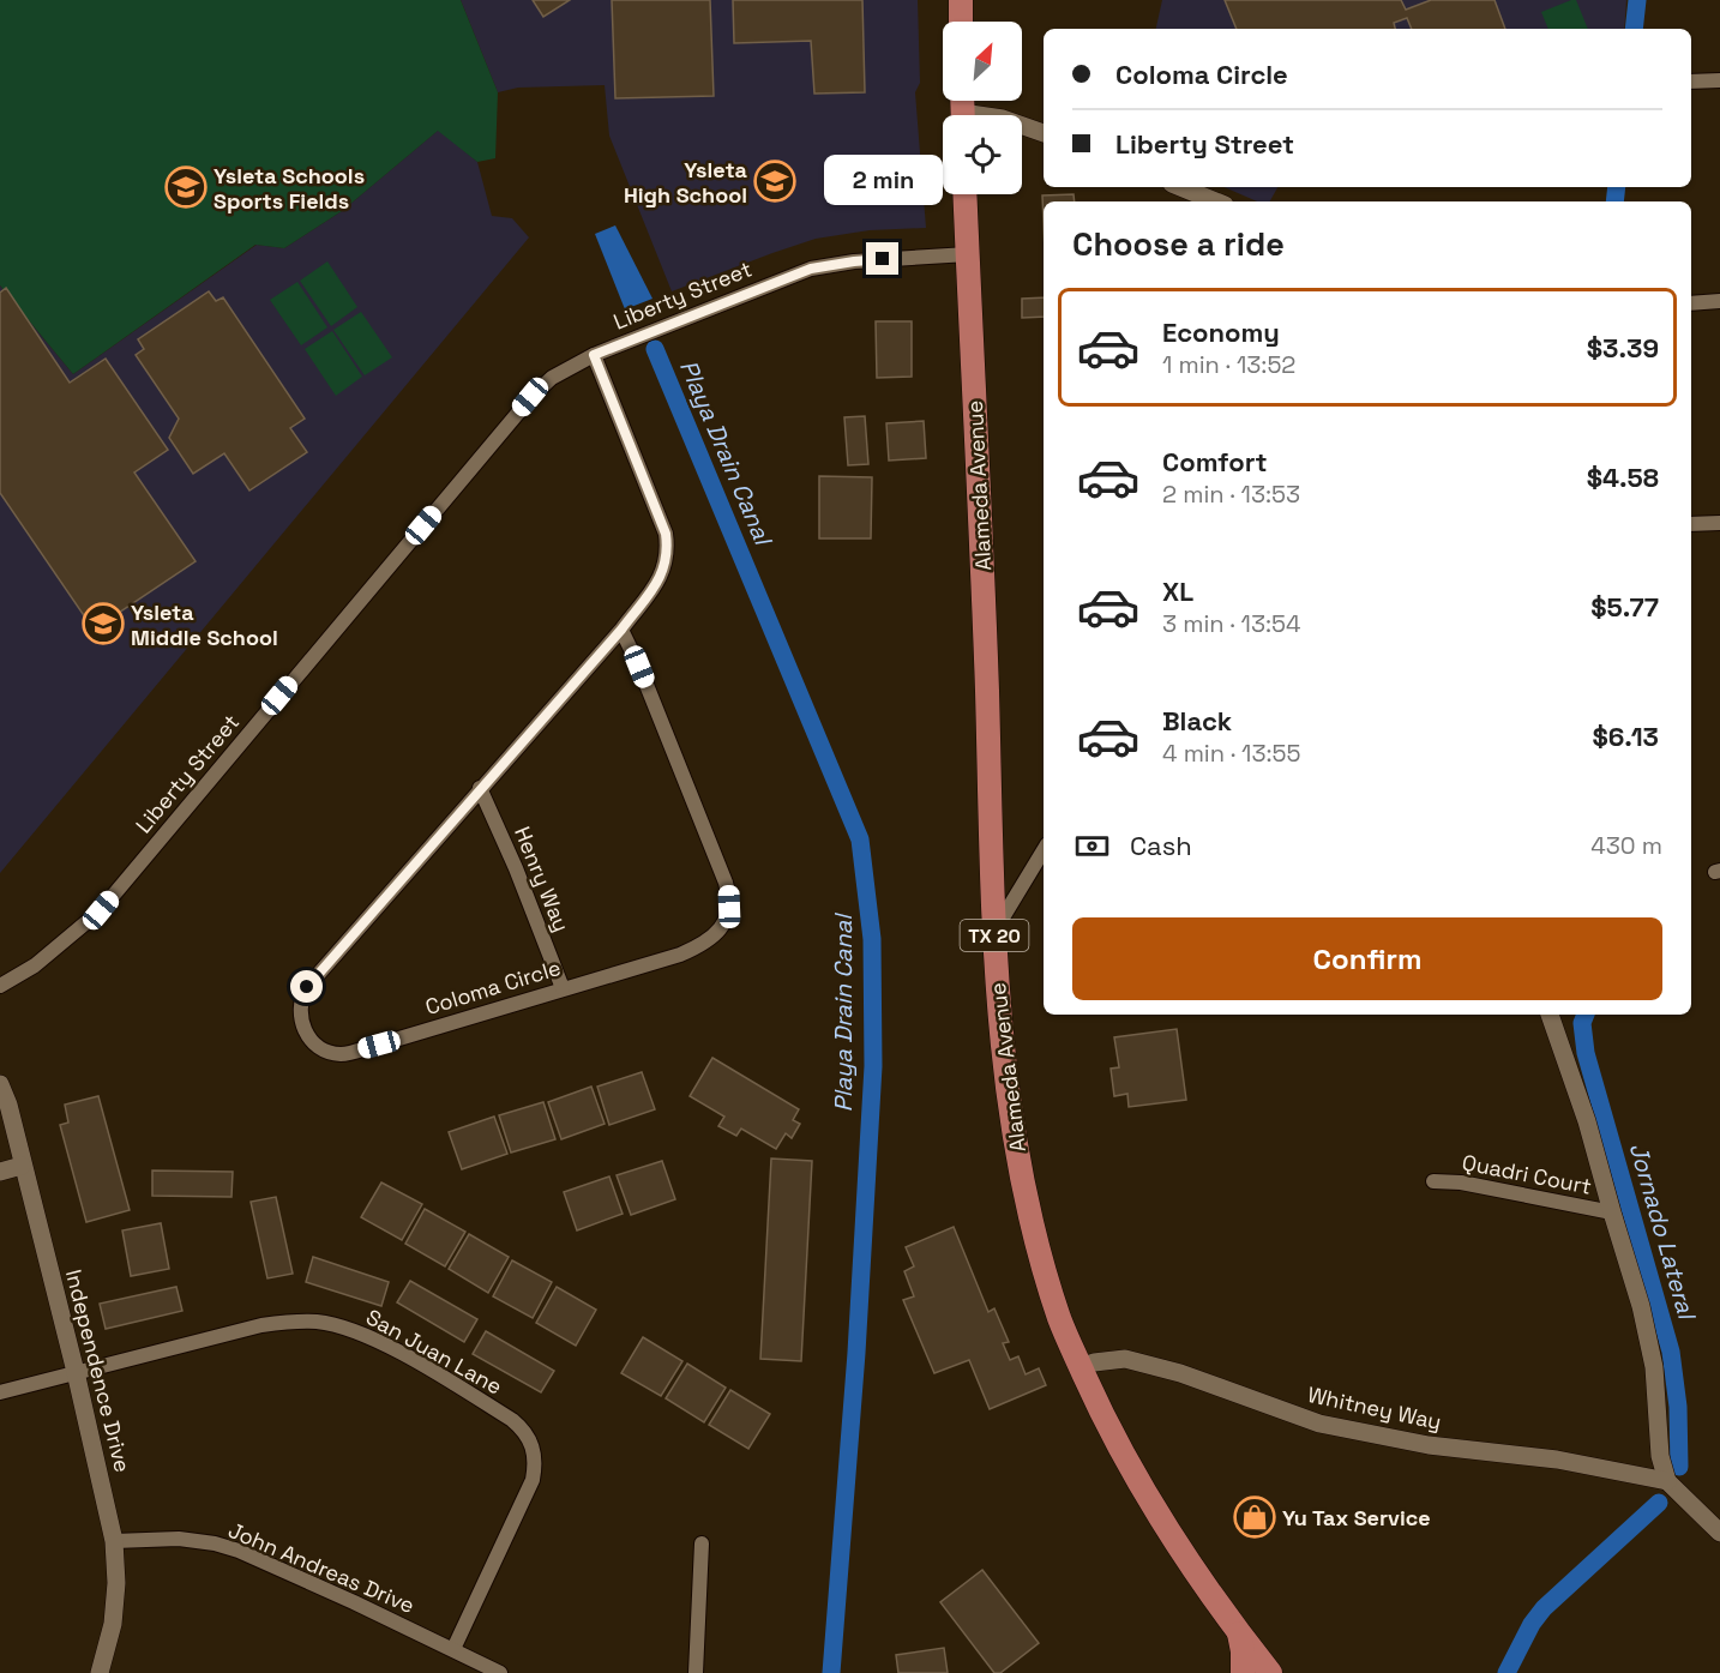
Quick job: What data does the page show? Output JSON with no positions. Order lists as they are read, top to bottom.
{
  "streets": {
    "main road": ["Alameda Avenue", "TX 20"],
    "street": [
      "Liberty Street",
      "Henry Way",
      "Coloma Circle",
      "Quadri Court",
      "San Juan Lane",
      "Independence Drive",
      "Whitney Way",
      "John Andreas Drive"
    ]
  },
  "crossings": [
    ["Liberty Street", "Alameda Avenue"],
    ["Liberty Street", "Coloma Circle"],
    ["Alameda Avenue", "Whitney Way"],
    ["Henry Way", "Coloma Circle"],
    ["San Juan Lane", "Independence Drive"],
    ["San Juan Lane", "John Andreas Drive"],
    ["Independence Drive", "John Andreas Drive"]
  ],
  "water": ["Playa Drain Canal", "Jornado Lateral"],
  "places": {
    "school or university": ["Ysleta High School", "Ysleta Schools Sports Fields", "Ysleta Middle School"],
    "shop": ["Yu Tax Service"]
  },
  "north": "top right",
  "page": {
    "banner": ["Coloma Circle", "Liberty Street"],
    "bubble": "2 min",
    "heading": "Choose a ride",
    "list": [
      {
        "name": "Economy",
        "note": "1 min · 13:52",
        "value": "$3.39"
      },
      {
        "name": "Comfort",
        "note": "2 min · 13:53",
        "value": "$4.58"
      },
      {
        "name": "XL",
        "note": "3 min · 13:54",
        "value": "$5.77"
      },
      {
        "name": "Black",
        "note": "4 min · 13:55",
        "value": "$6.13"
      }
    ],
    "pay": ["Cash", "430 m"],
    "buttons": "Confirm"
  }
}
